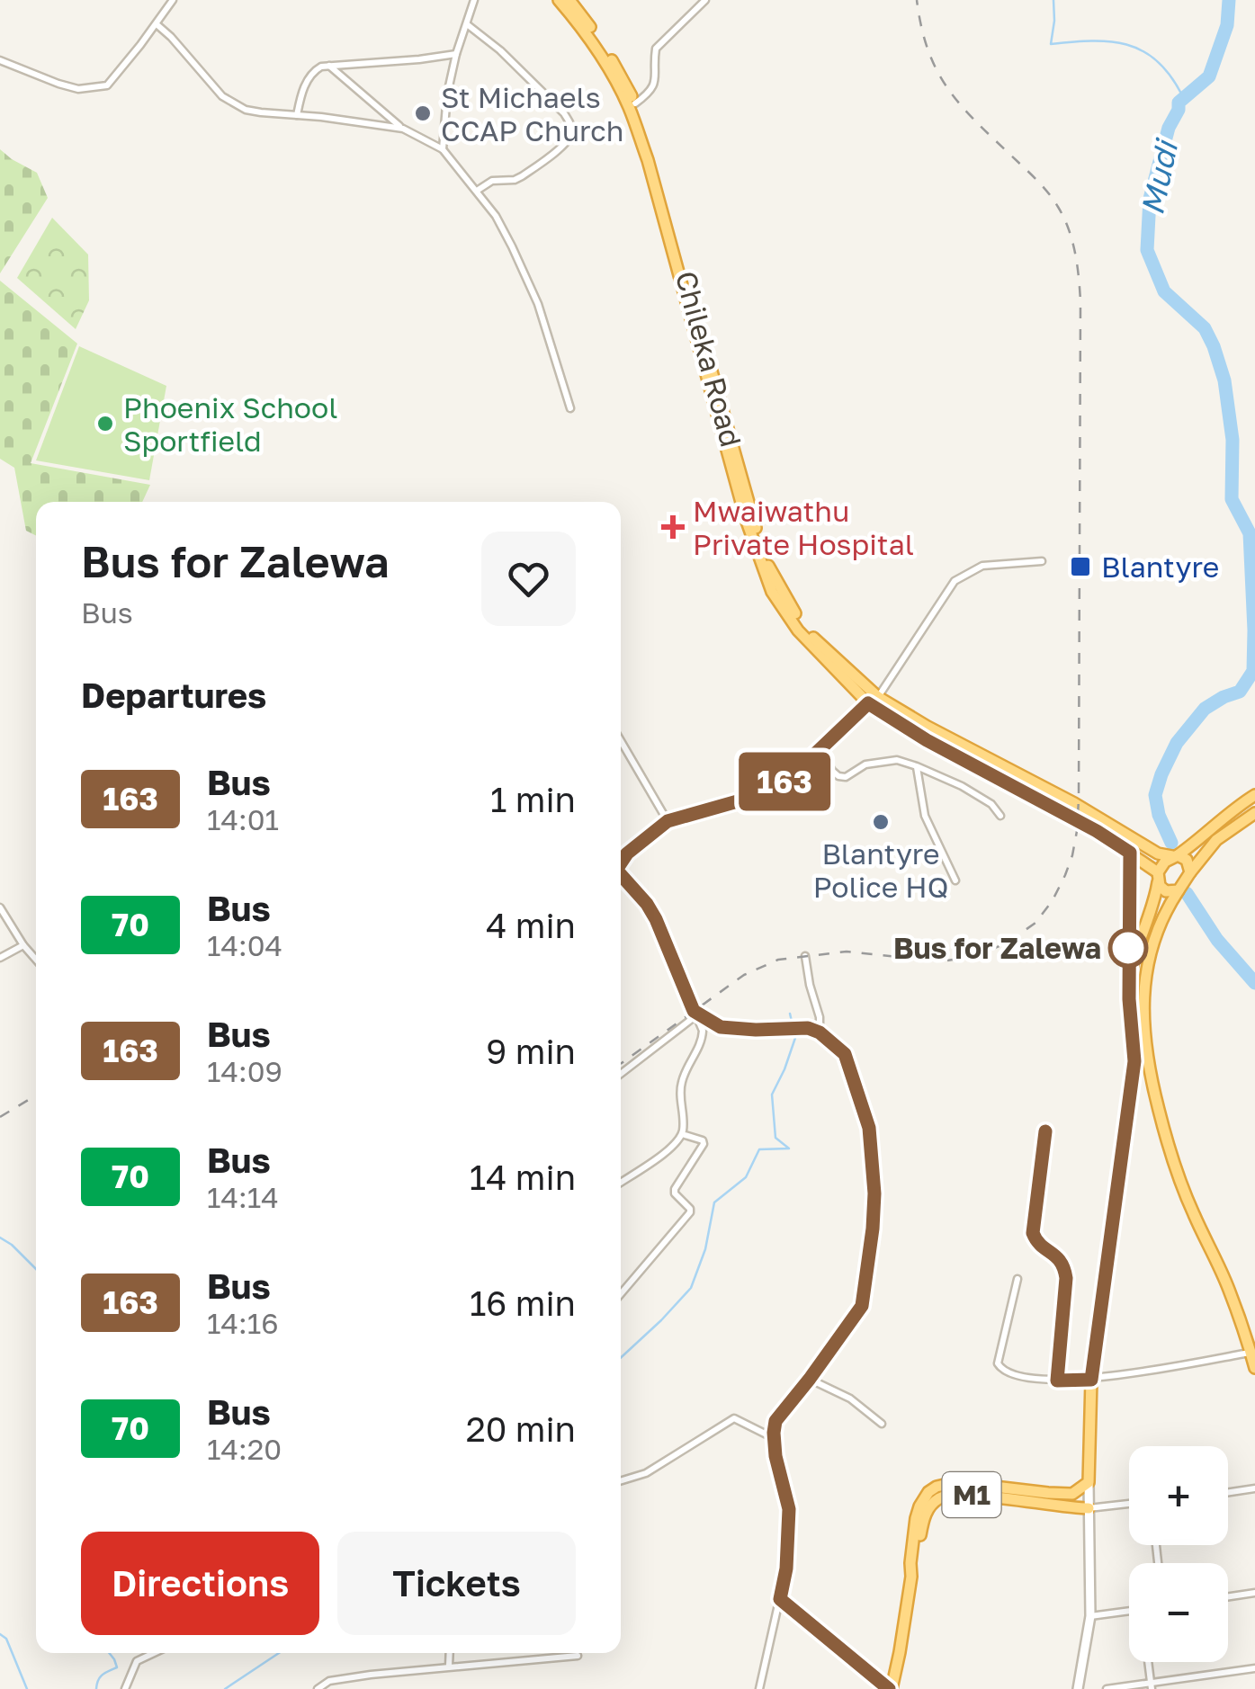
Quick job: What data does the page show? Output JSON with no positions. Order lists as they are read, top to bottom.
{
  "streets": {
    "highway": ["Chileka Road", "M1"]
  },
  "water": ["Mudi"],
  "places": {
    "other": [
      "St Michaels CCAP Church",
      "Phoenix School Sportfield",
      "Blantyre Police HQ",
      "Bus for Zalewa"
    ],
    "health": ["Mwaiwathu Private Hospital"],
    "transit": ["Blantyre"]
  },
  "lines": ["bus line 163"],
  "page": {
    "on_map": "163",
    "heading": [
      ["Bus for Zalewa", "Bus"],
      "Departures"
    ],
    "list": [
      {
        "mark": "163",
        "name": "Bus",
        "note": "14:01",
        "value": "1 min"
      },
      {
        "mark": "70",
        "name": "Bus",
        "note": "14:04",
        "value": "4 min"
      },
      {
        "mark": "163",
        "name": "Bus",
        "note": "14:09",
        "value": "9 min"
      },
      {
        "mark": "70",
        "name": "Bus",
        "note": "14:14",
        "value": "14 min"
      },
      {
        "mark": "163",
        "name": "Bus",
        "note": "14:16",
        "value": "16 min"
      },
      {
        "mark": "70",
        "name": "Bus",
        "note": "14:20",
        "value": "20 min"
      }
    ],
    "map_buttons": ["+", "−"],
    "buttons": ["Directions", "Tickets"]
  }
}
